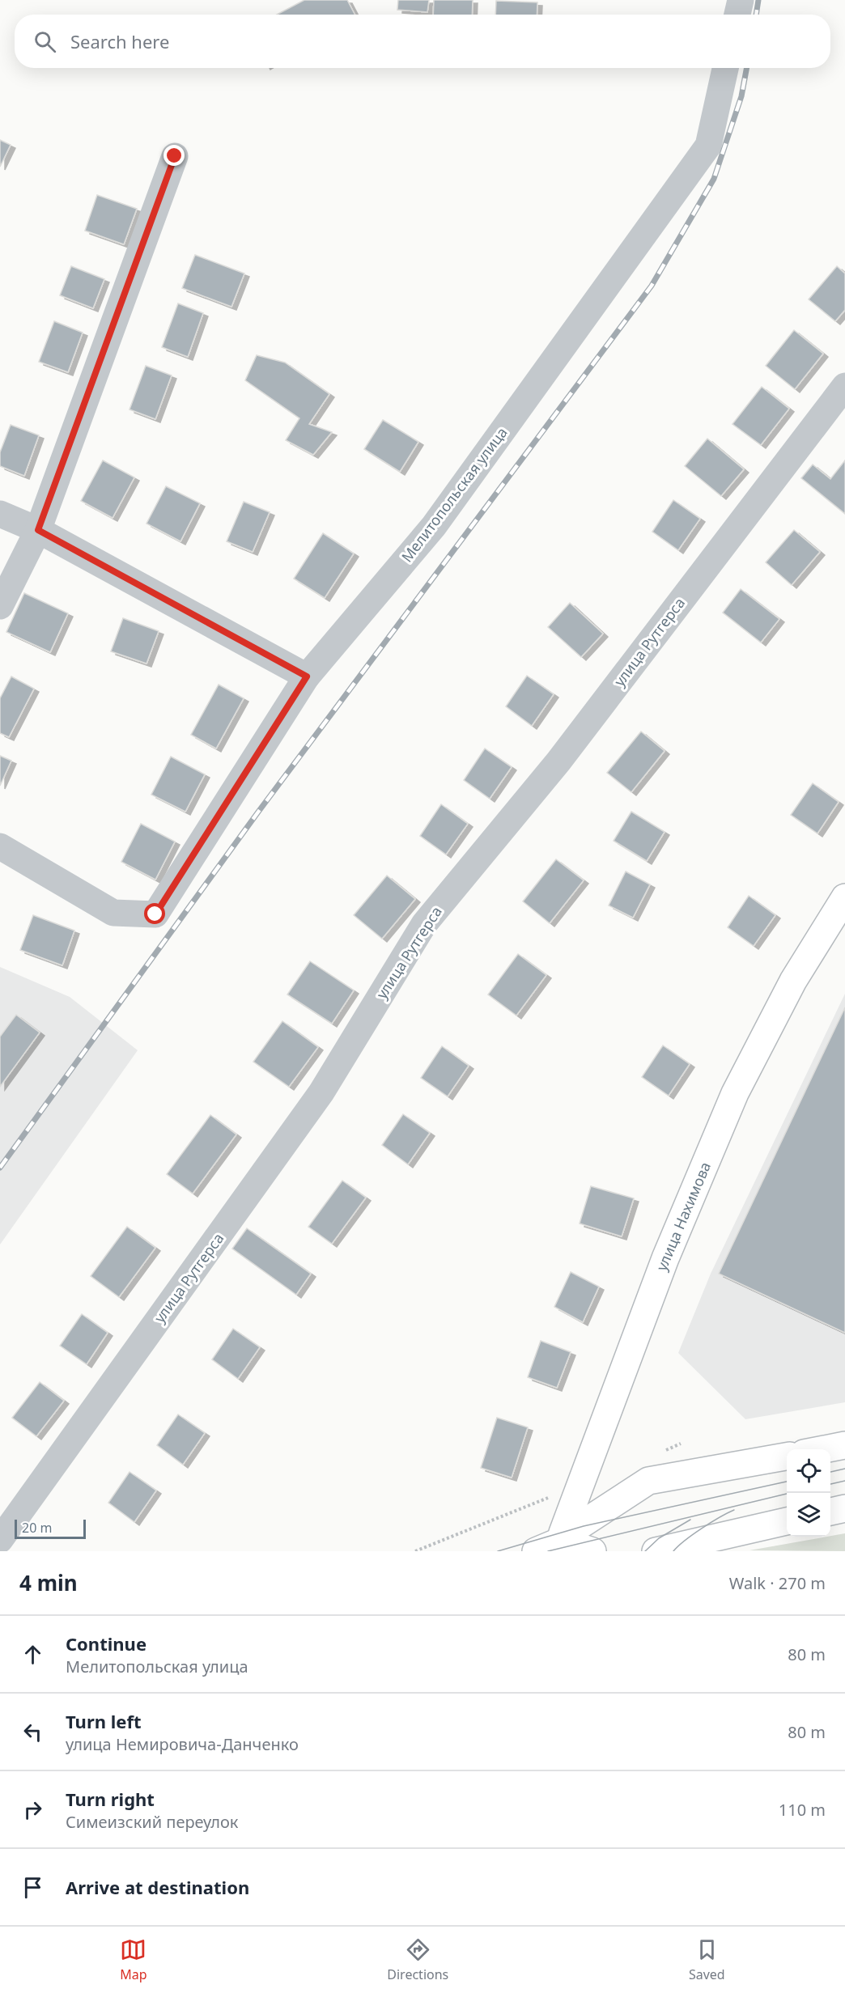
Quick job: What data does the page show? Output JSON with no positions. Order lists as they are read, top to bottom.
{
  "streets": {
    "main road": ["улица Нахимова"],
    "lane": ["Мелитопольская улица", "улица Рутгерса"]
  },
  "scale_bar": "20 m",
  "page": {
    "search": "Search here",
    "scale": "20 m",
    "heading": ["4 min", "Walk · 270 m"],
    "list": [
      ["Continue", "Мелитопольская улица", "80 m"],
      ["Turn left", "улица Немировича-Данченко", "80 m"],
      ["Turn right", "Симеизский переулок", "110 m"],
      "Arrive at destination"
    ],
    "nav": ["Map", "Directions", "Saved"]
  }
}
